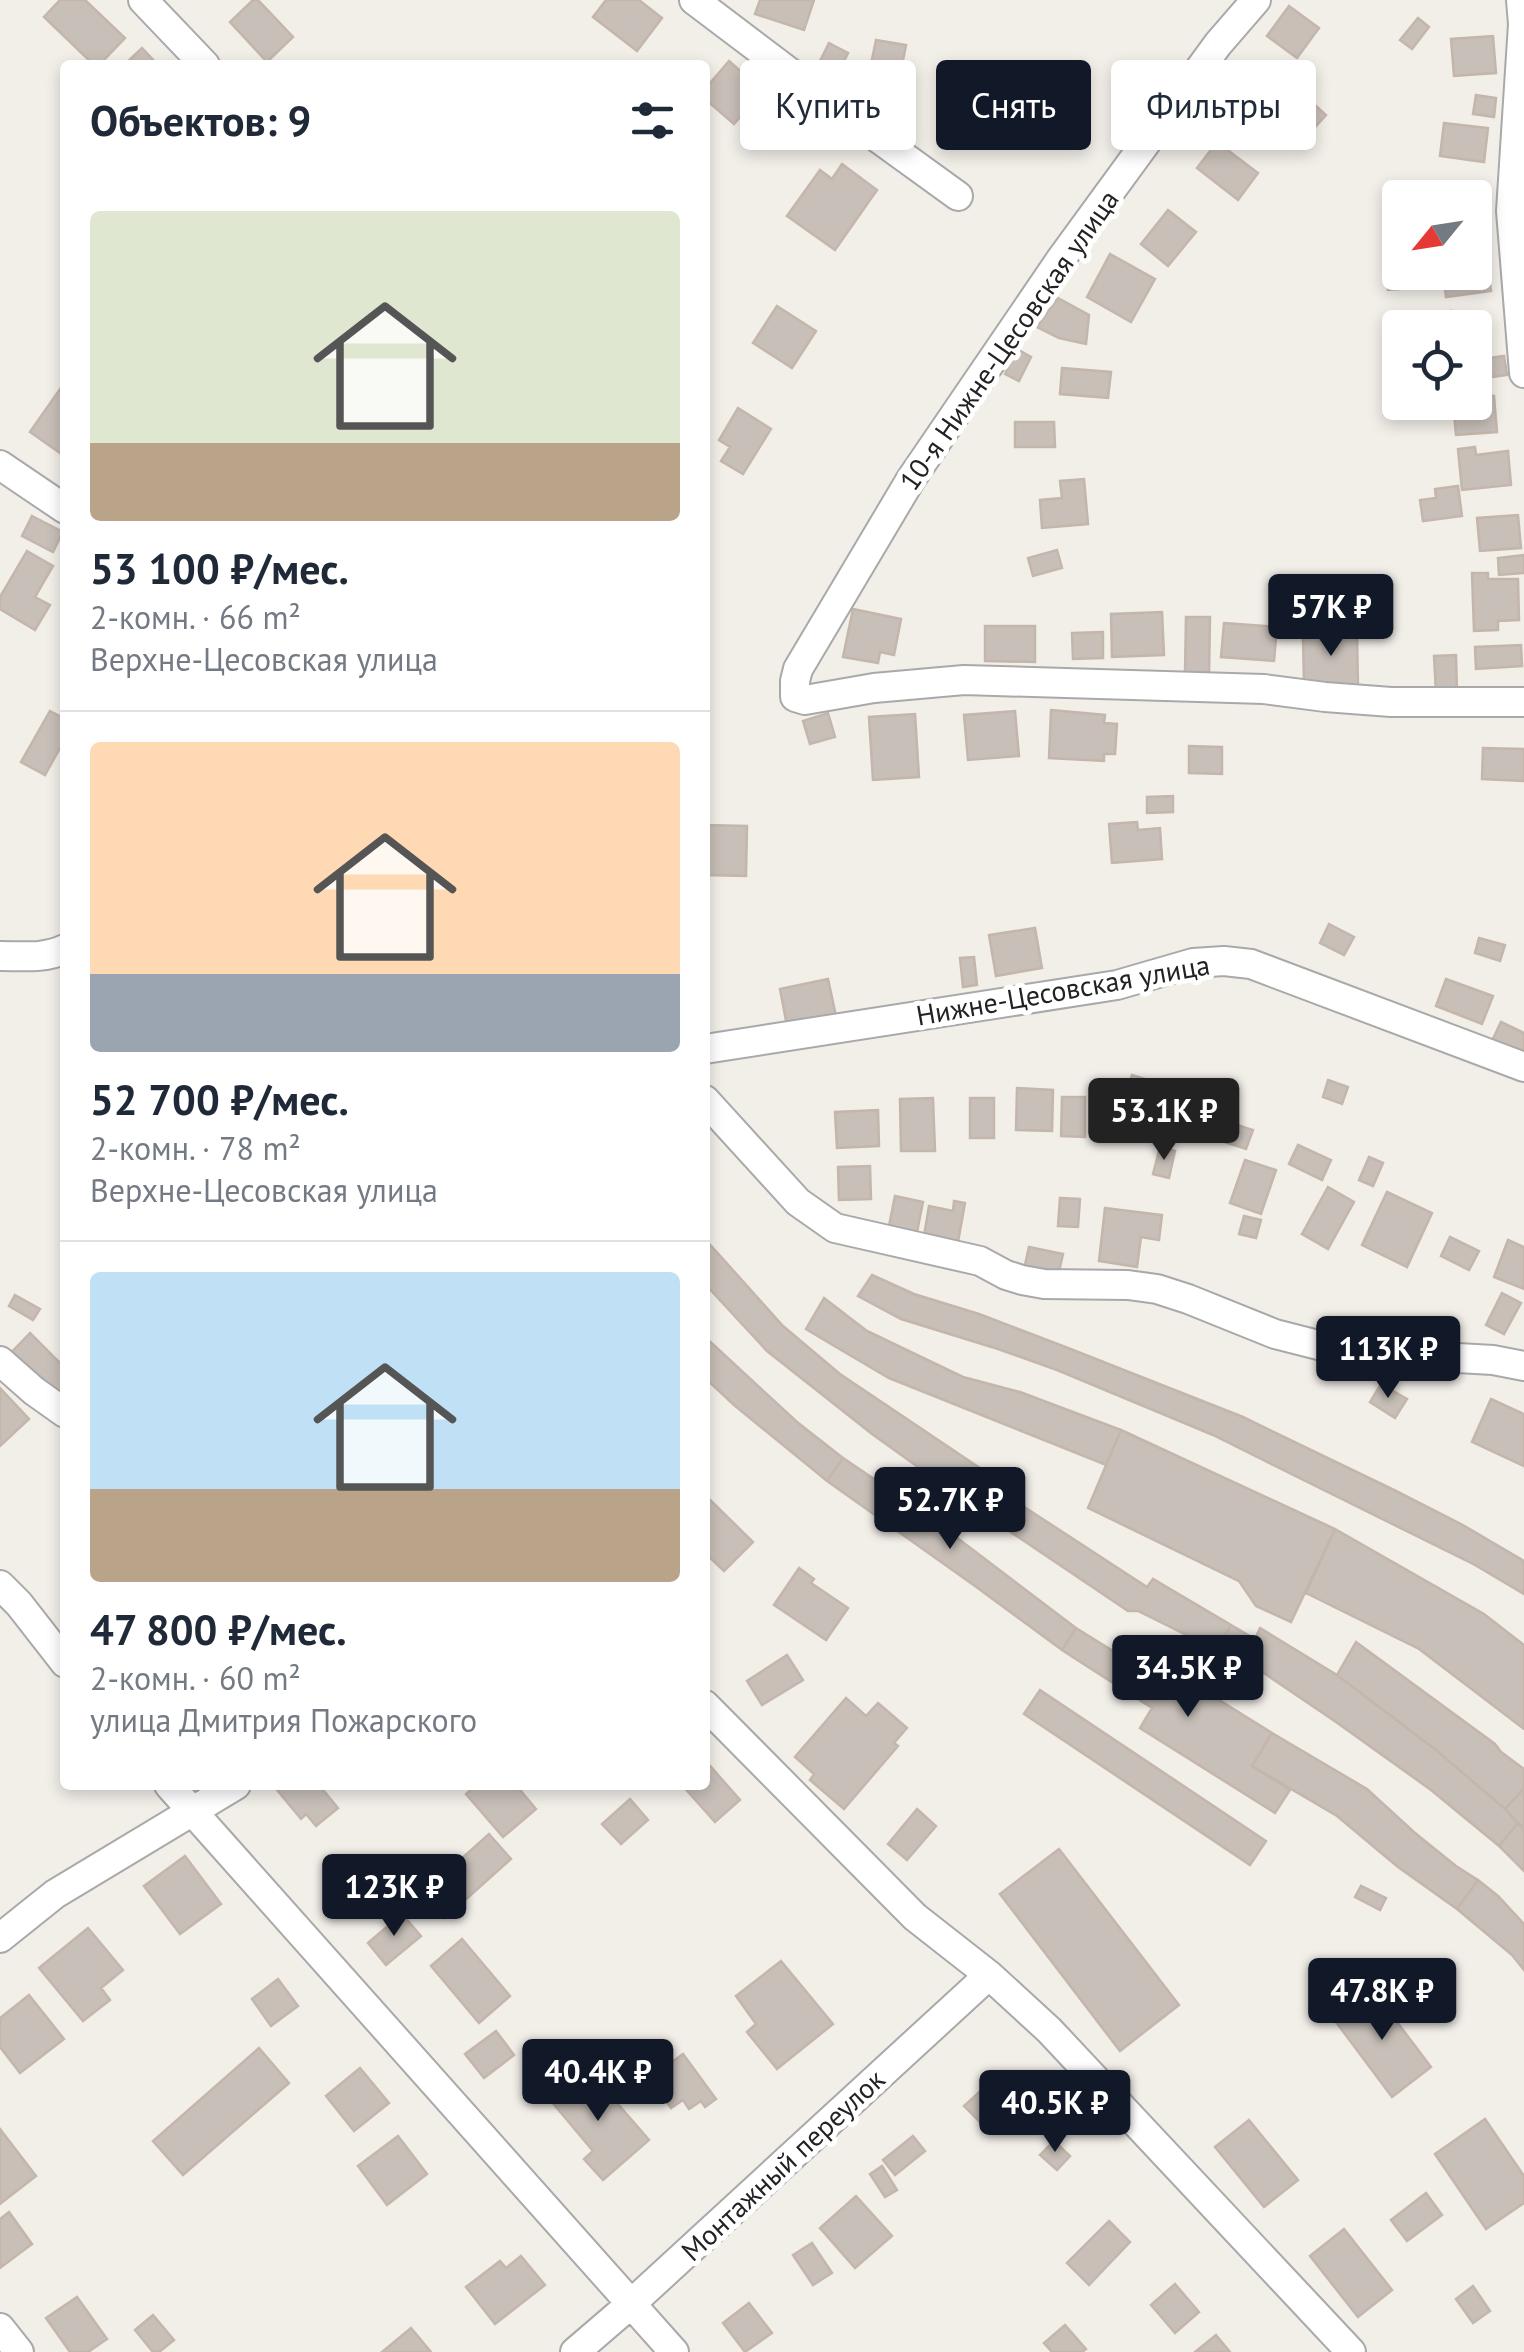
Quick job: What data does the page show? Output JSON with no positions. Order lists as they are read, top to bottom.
{
  "streets": {
    "street": ["10-я Нижне-Цесовская улица", "Нижне-Цесовская улица", "Монтажный переулок"]
  },
  "north": "bottom left",
  "page": {
    "chip": ["Купить", "Снять", "Фильтры"],
    "heading": "Объектов: 9",
    "list": [
      {
        "name": "53 100 ₽/мес.",
        "note": "2-комн. · 66 m² · Верхне-Цесовская улица"
      },
      {
        "name": "52 700 ₽/мес.",
        "note": "2-комн. · 78 m² · Верхне-Цесовская улица"
      },
      {
        "name": "47 800 ₽/мес.",
        "note": "2-комн. · 60 m² · улица Дмитрия Пожарского"
      }
    ],
    "price": [
      "57K ₽",
      "53.1K ₽",
      "113K ₽",
      "52.7K ₽",
      "34.5K ₽",
      "123K ₽",
      "47.8K ₽",
      "40.4K ₽",
      "40.5K ₽"
    ]
  }
}
